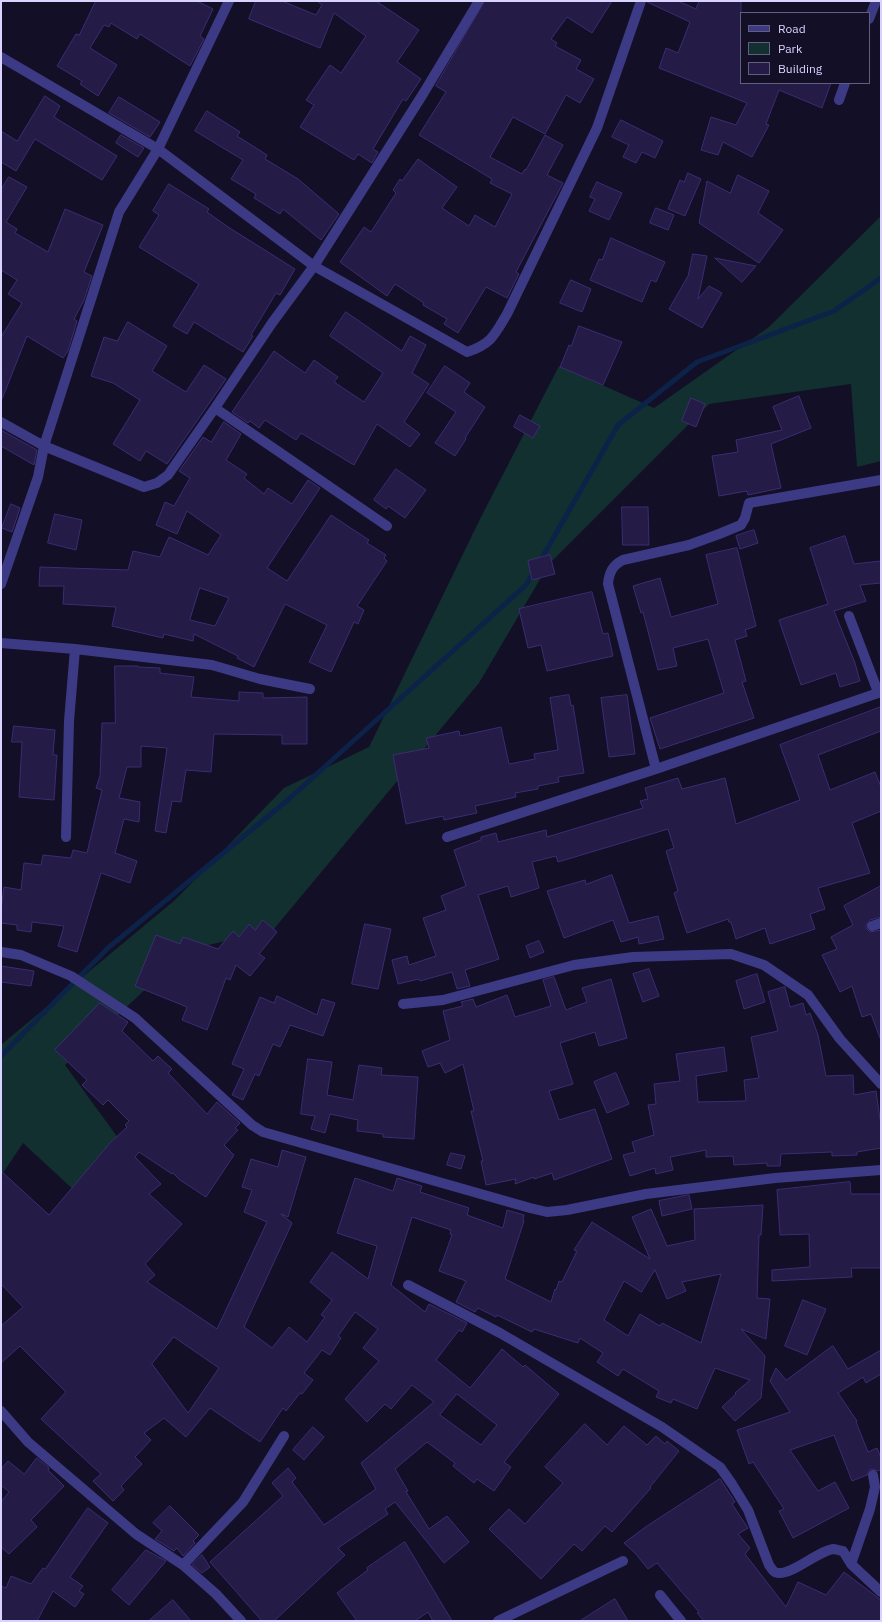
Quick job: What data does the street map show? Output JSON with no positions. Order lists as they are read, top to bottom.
{
  "legend": ["Road", "Park", "Building"]
}
